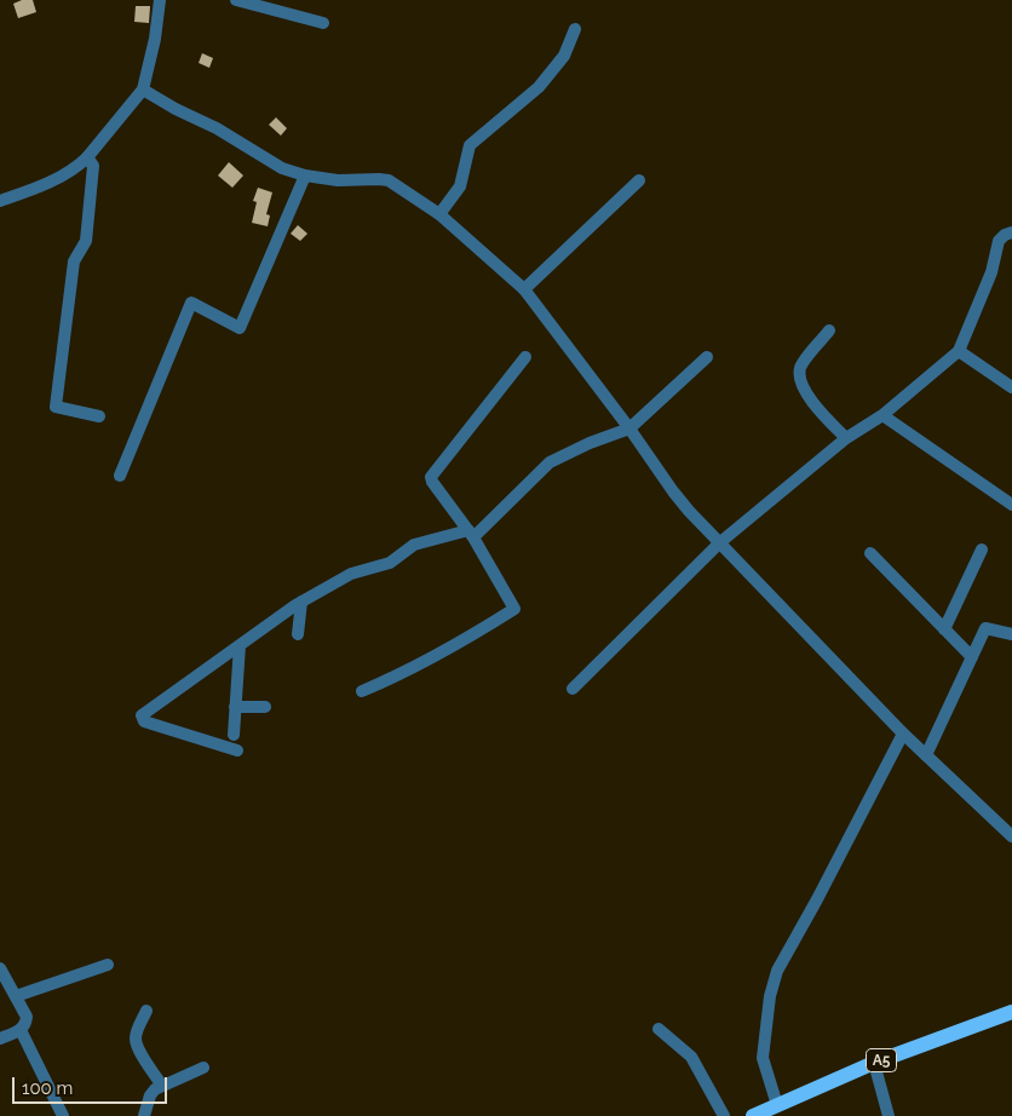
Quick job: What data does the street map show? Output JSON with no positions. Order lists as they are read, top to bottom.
{
  "streets": {
    "main road": ["A5"]
  },
  "scale_bar": "100 m"
}
